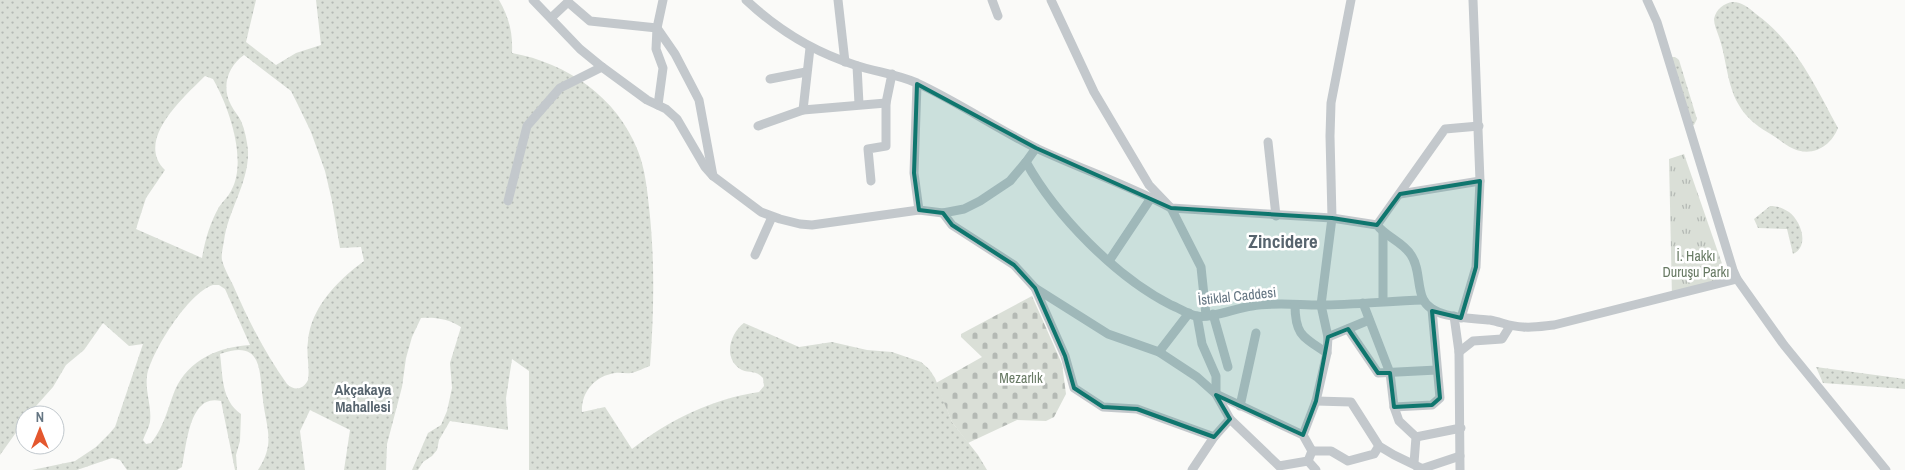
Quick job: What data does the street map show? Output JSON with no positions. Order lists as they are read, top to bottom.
{
  "streets": {
    "street": ["İstiklal Caddesi"]
  },
  "districts": ["Zincidere", "Akçakaya Mahallesi"],
  "parks": ["İ. Hakkı Duruşu Parkı", "Mezarlık"],
  "north": "top"
}
